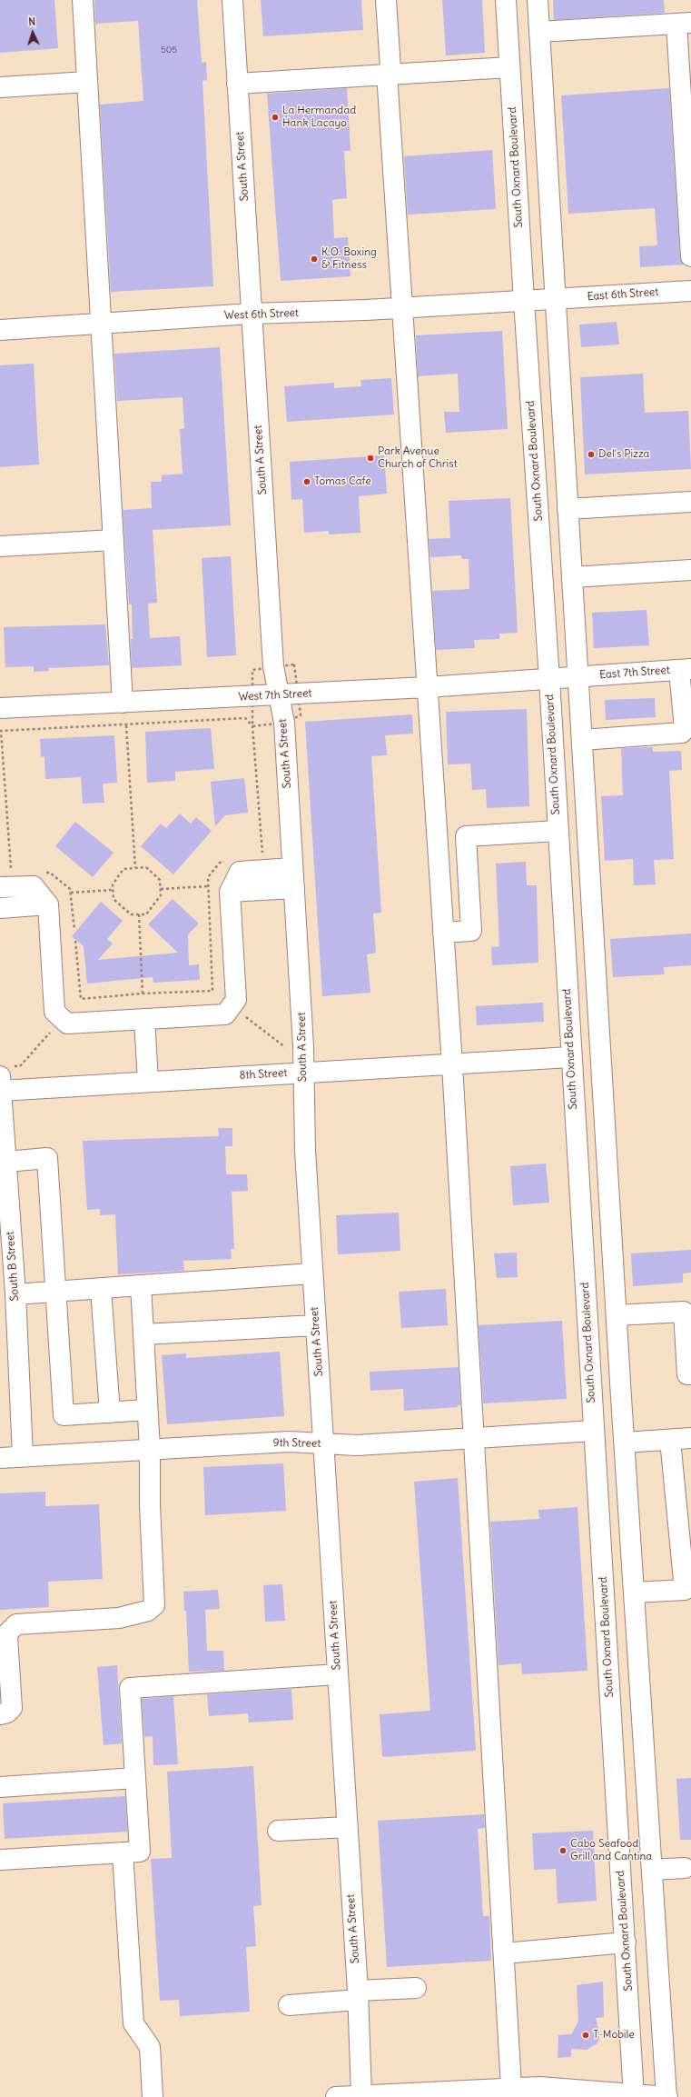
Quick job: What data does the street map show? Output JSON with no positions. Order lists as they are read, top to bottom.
{
  "streets": {
    "street": [
      "South A Street",
      "South Oxnard Boulevard",
      "East 6th Street",
      "West 6th Street",
      "East 7th Street",
      "West 7th Street",
      "8th Street",
      "South B Street",
      "9th Street"
    ]
  },
  "crossings": [
    ["South A Street", "West 6th Street"],
    ["South A Street", "West 7th Street"],
    ["South A Street", "8th Street"],
    ["South A Street", "9th Street"],
    ["South Oxnard Boulevard", "East 6th Street"],
    ["South Oxnard Boulevard", "West 6th Street"],
    ["South Oxnard Boulevard", "East 7th Street"],
    ["South Oxnard Boulevard", "West 7th Street"],
    ["South Oxnard Boulevard", "8th Street"],
    ["South Oxnard Boulevard", "9th Street"],
    ["East 6th Street", "West 6th Street"],
    ["East 7th Street", "West 7th Street"],
    ["8th Street", "South B Street"],
    ["South B Street", "9th Street"]
  ],
  "places": [
    "La Hermandad Hank Lacayo",
    "K.O. Boxing & Fitness",
    "Del's Pizza",
    "Park Avenue Church of Christ",
    "Tomas Cafe",
    "Cabo Seafood Grill and Cantina",
    "T-Mobile"
  ],
  "house_numbers": ["505"],
  "north": "top"
}
